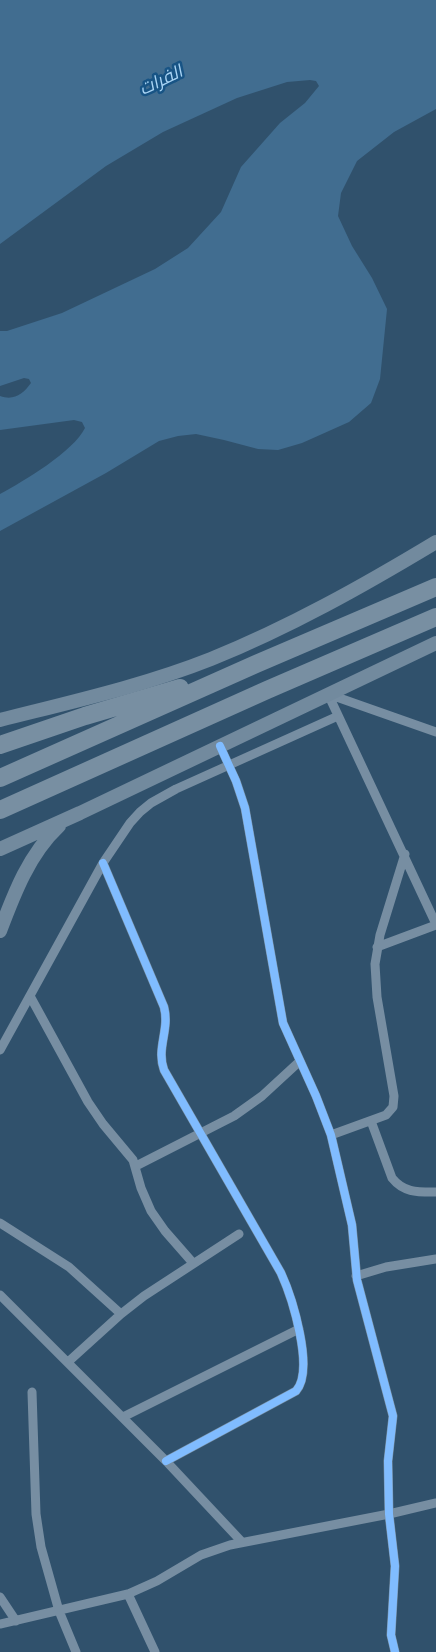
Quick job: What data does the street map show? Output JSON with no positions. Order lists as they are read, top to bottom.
{
  "water": ["الفرات"]
}
